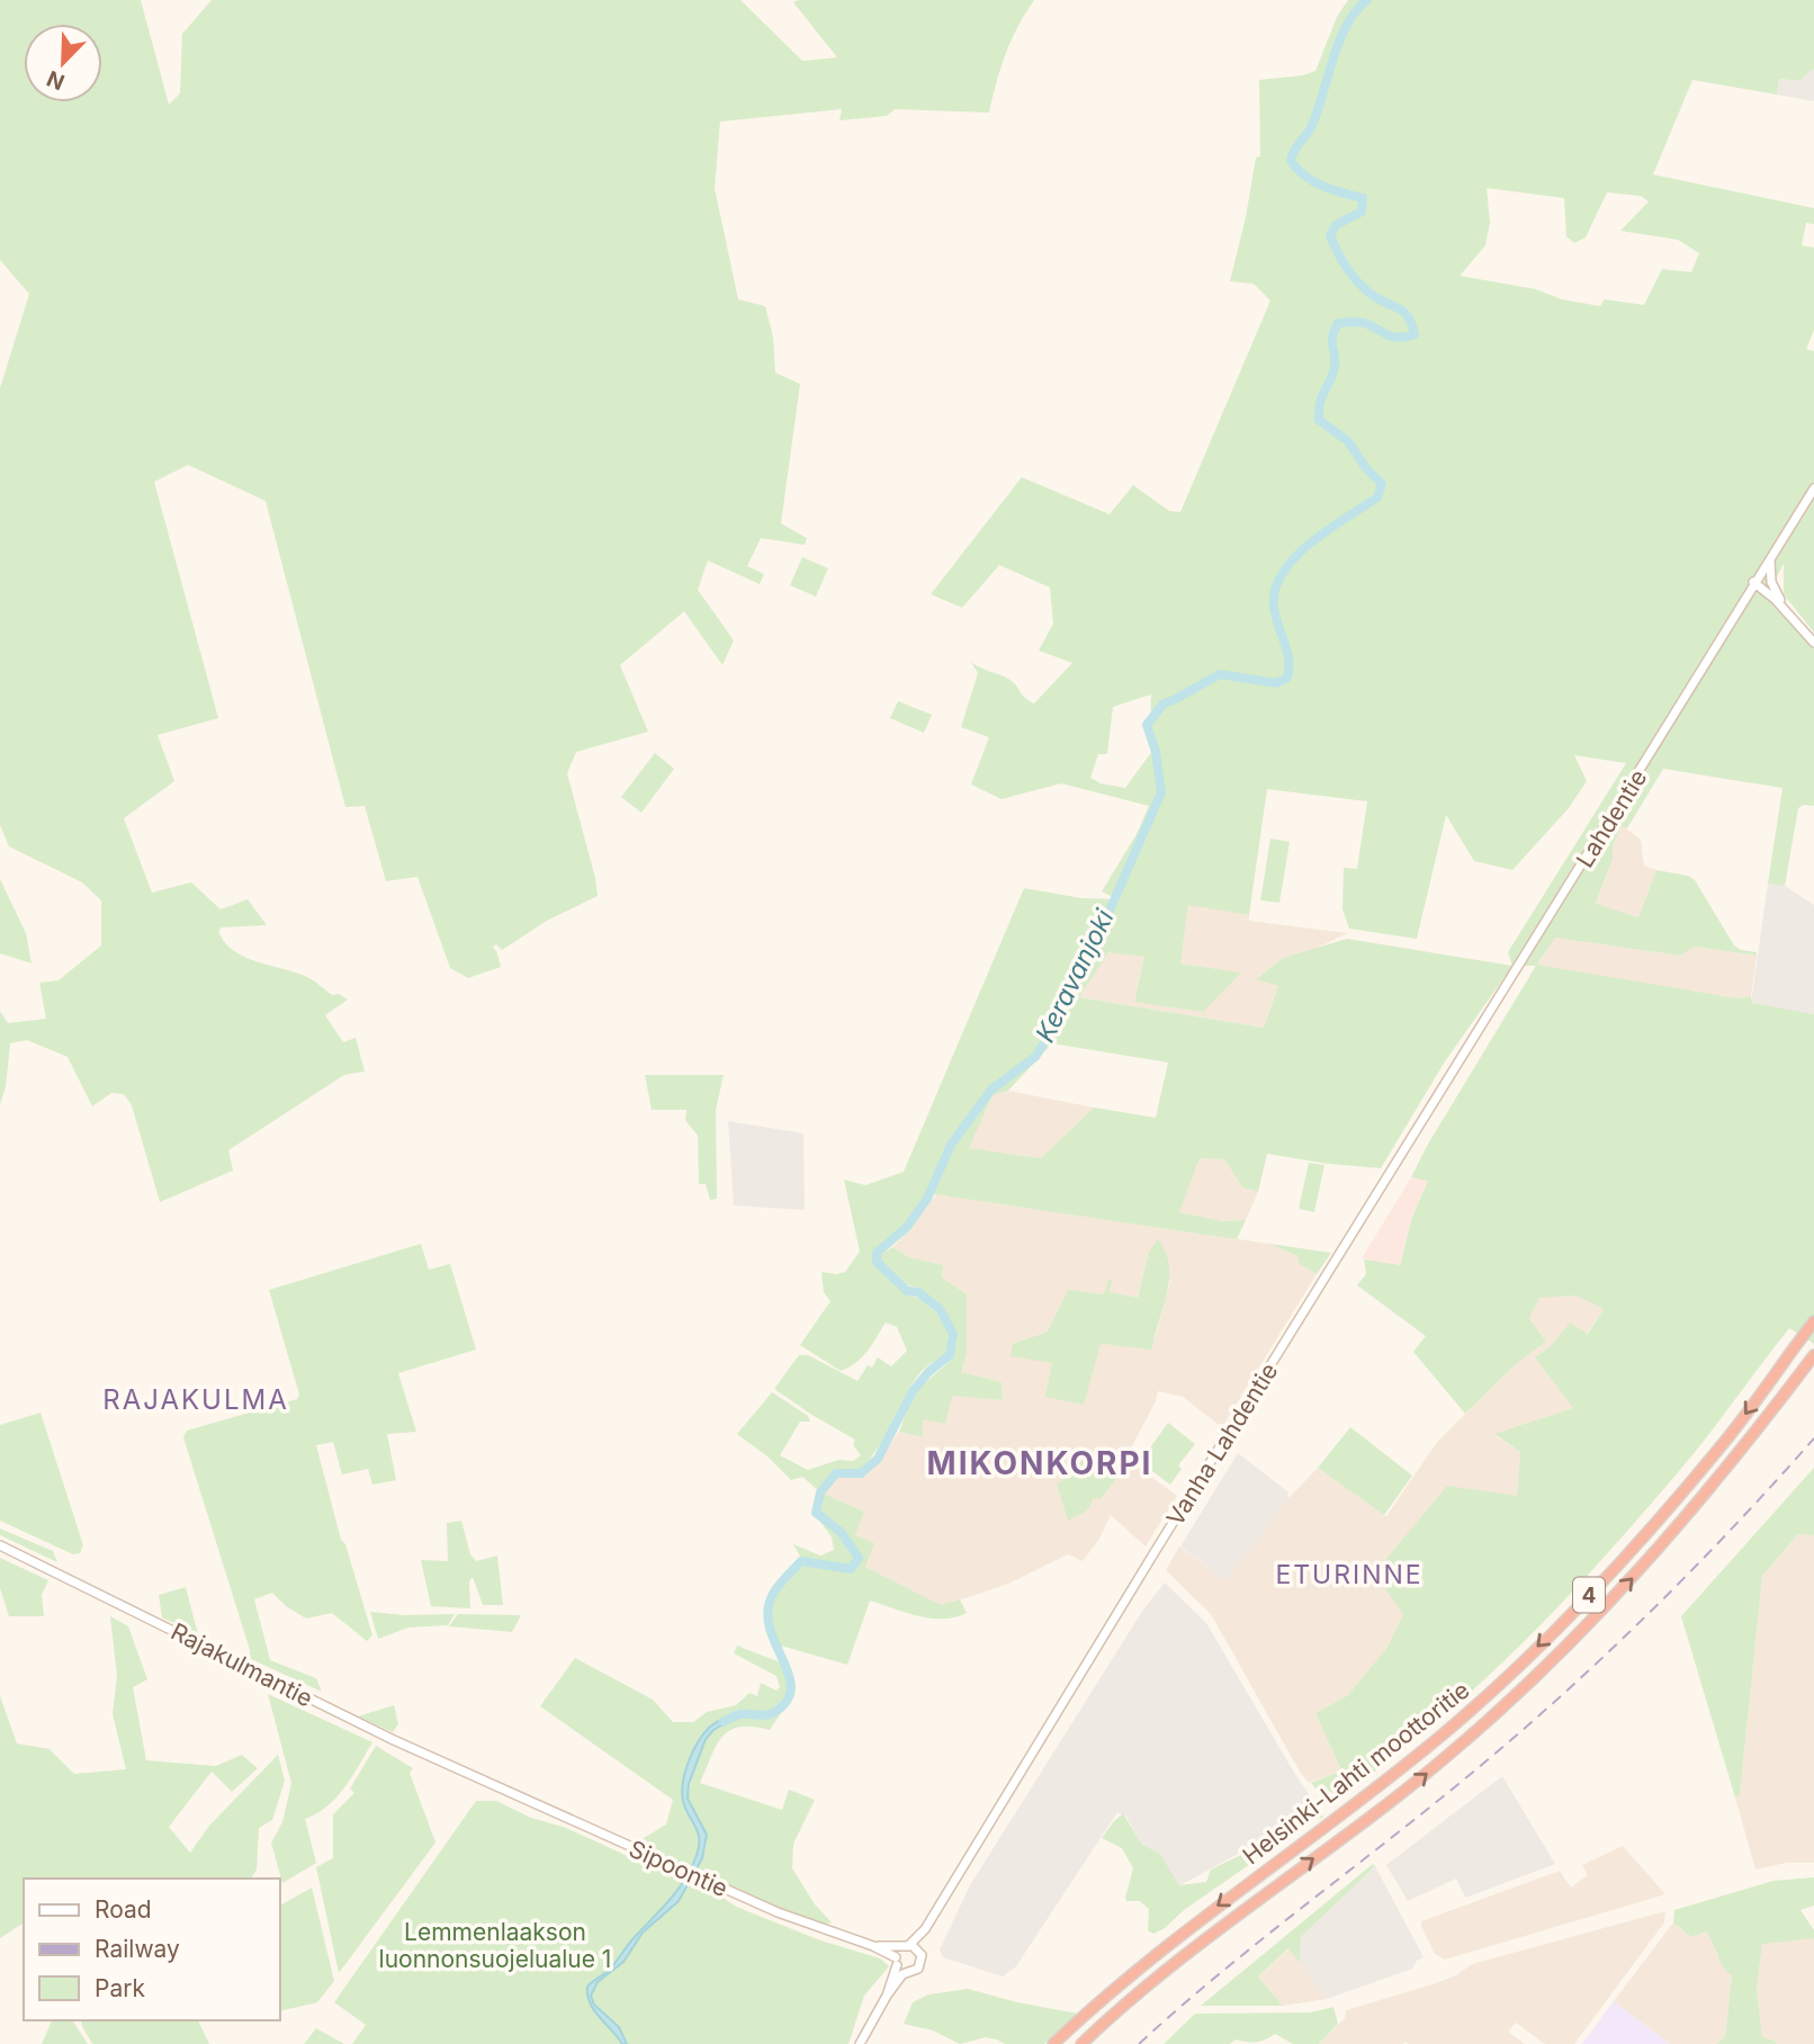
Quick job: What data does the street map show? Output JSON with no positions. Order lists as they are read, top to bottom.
{
  "streets": {
    "highway": ["4", "Helsinki-Lahti moottoritie"],
    "main road": [
      "Lahdentie",
      "Vanha Lahdentie",
      "Rajakulmantie",
      "Sipoontie"
    ]
  },
  "crossings": [
    ["Lahdentie", "Vanha Lahdentie"],
    ["Vanha Lahdentie", "Sipoontie"],
    ["Rajakulmantie", "Sipoontie"]
  ],
  "districts": ["RAJAKULMA", "MIKONKORPI", "ETURINNE"],
  "water": ["Keravanjoki"],
  "parks": ["Lemmenlaakson luonnonsuojelualue 1"],
  "legend": ["Road", "Railway", "Park"],
  "north": "bottom left"
}
